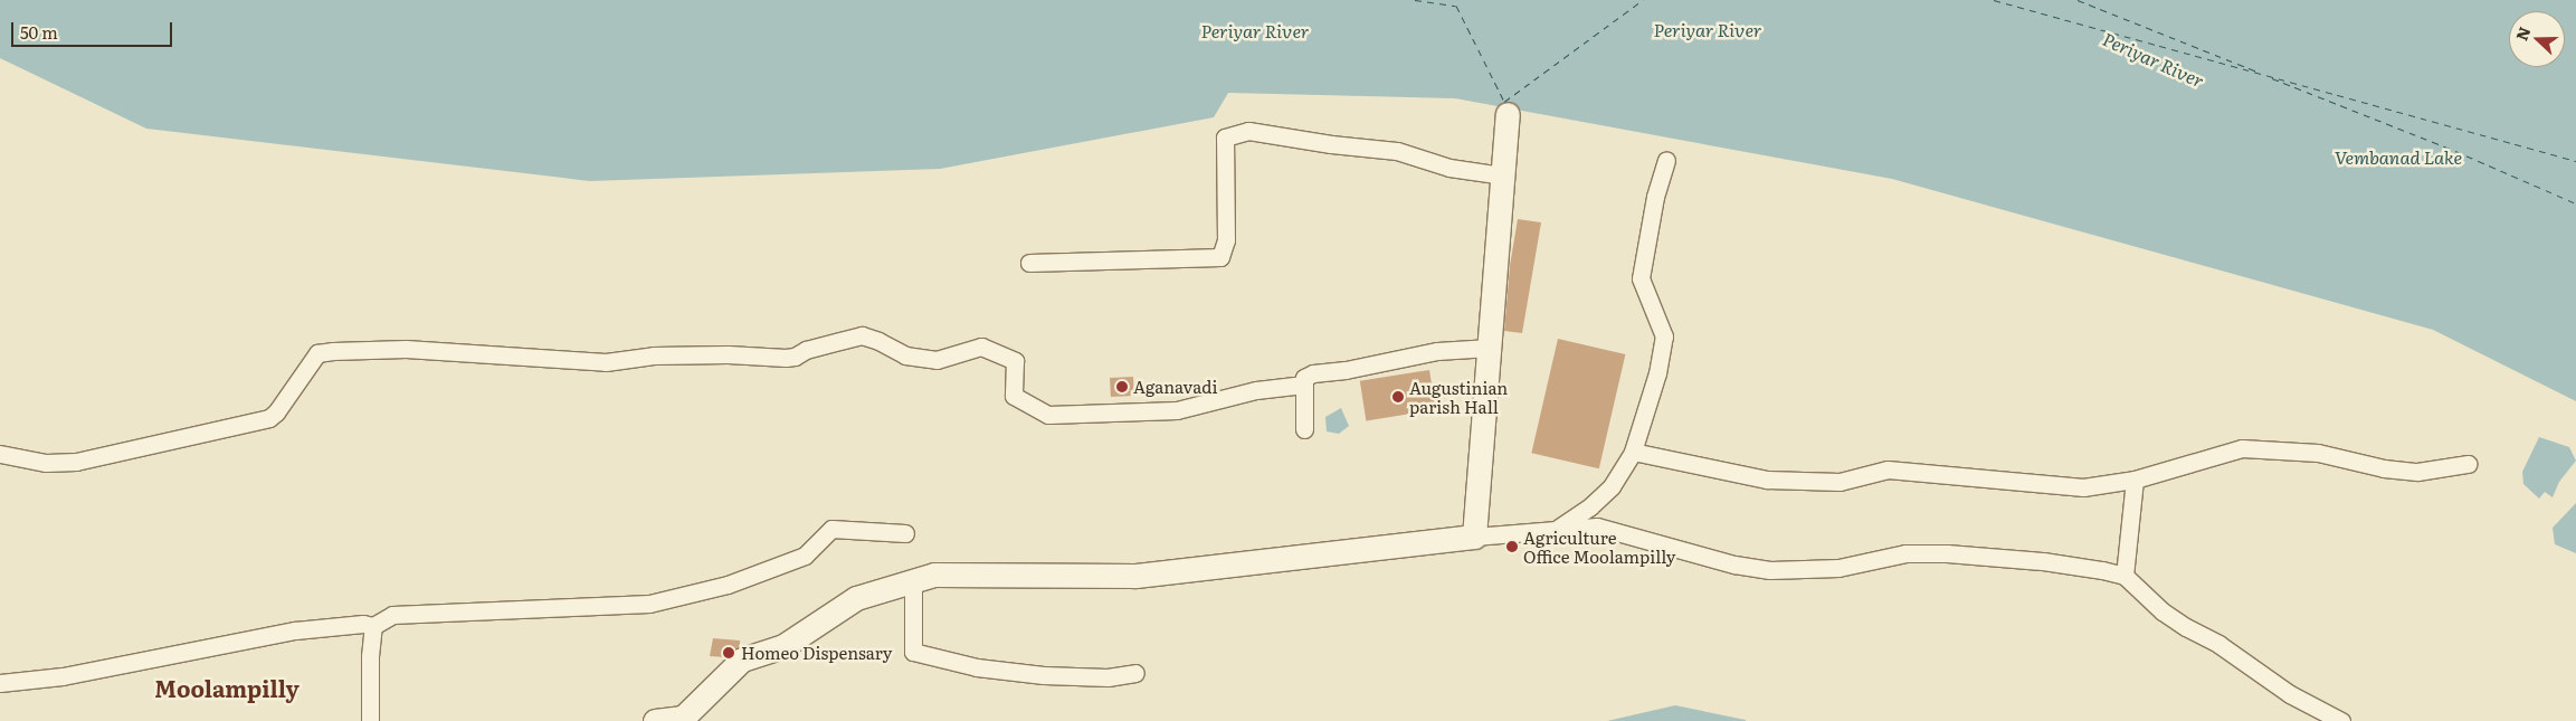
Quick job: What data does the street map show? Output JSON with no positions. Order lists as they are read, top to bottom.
{
  "districts": ["Moolampilly"],
  "water": ["Periyar River", "Vembanad Lake"],
  "places": [
    "Aganavadi",
    "Augustinian parish Hall",
    "Agriculture Office Moolampilly",
    "Homeo Dispensary"
  ],
  "scale_bar": "50 m",
  "north": "left"
}
